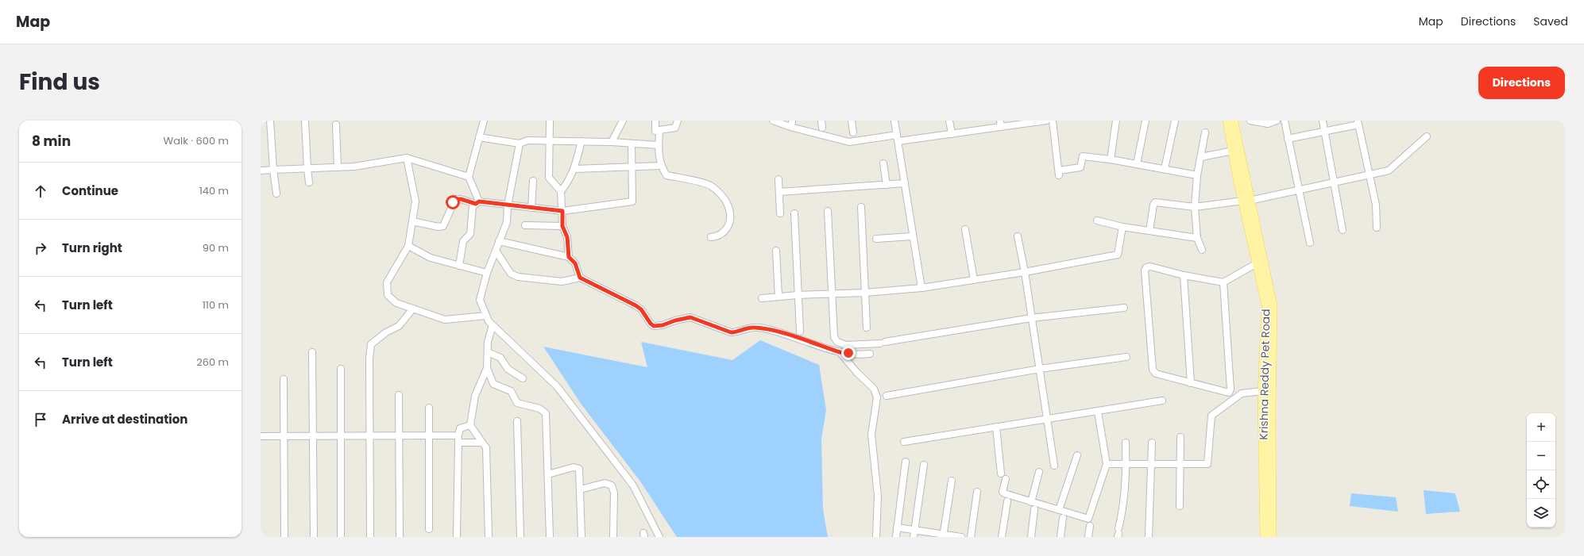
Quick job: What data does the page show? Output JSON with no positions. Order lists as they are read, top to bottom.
{
  "streets": {
    "main road": ["Krishna Reddy Pet Road"]
  },
  "page": {
    "header": "Map",
    "nav": ["Map", "Directions", "Saved"],
    "title": "Find us",
    "buttons": "Directions",
    "heading": ["8 min", "Walk · 600 m"],
    "list": [
      ["Continue", "140 m"],
      ["Turn right", "90 m"],
      ["Turn left", "110 m"],
      ["Turn left", "260 m"],
      "Arrive at destination"
    ],
    "map_buttons": ["+", "−"]
  }
}
